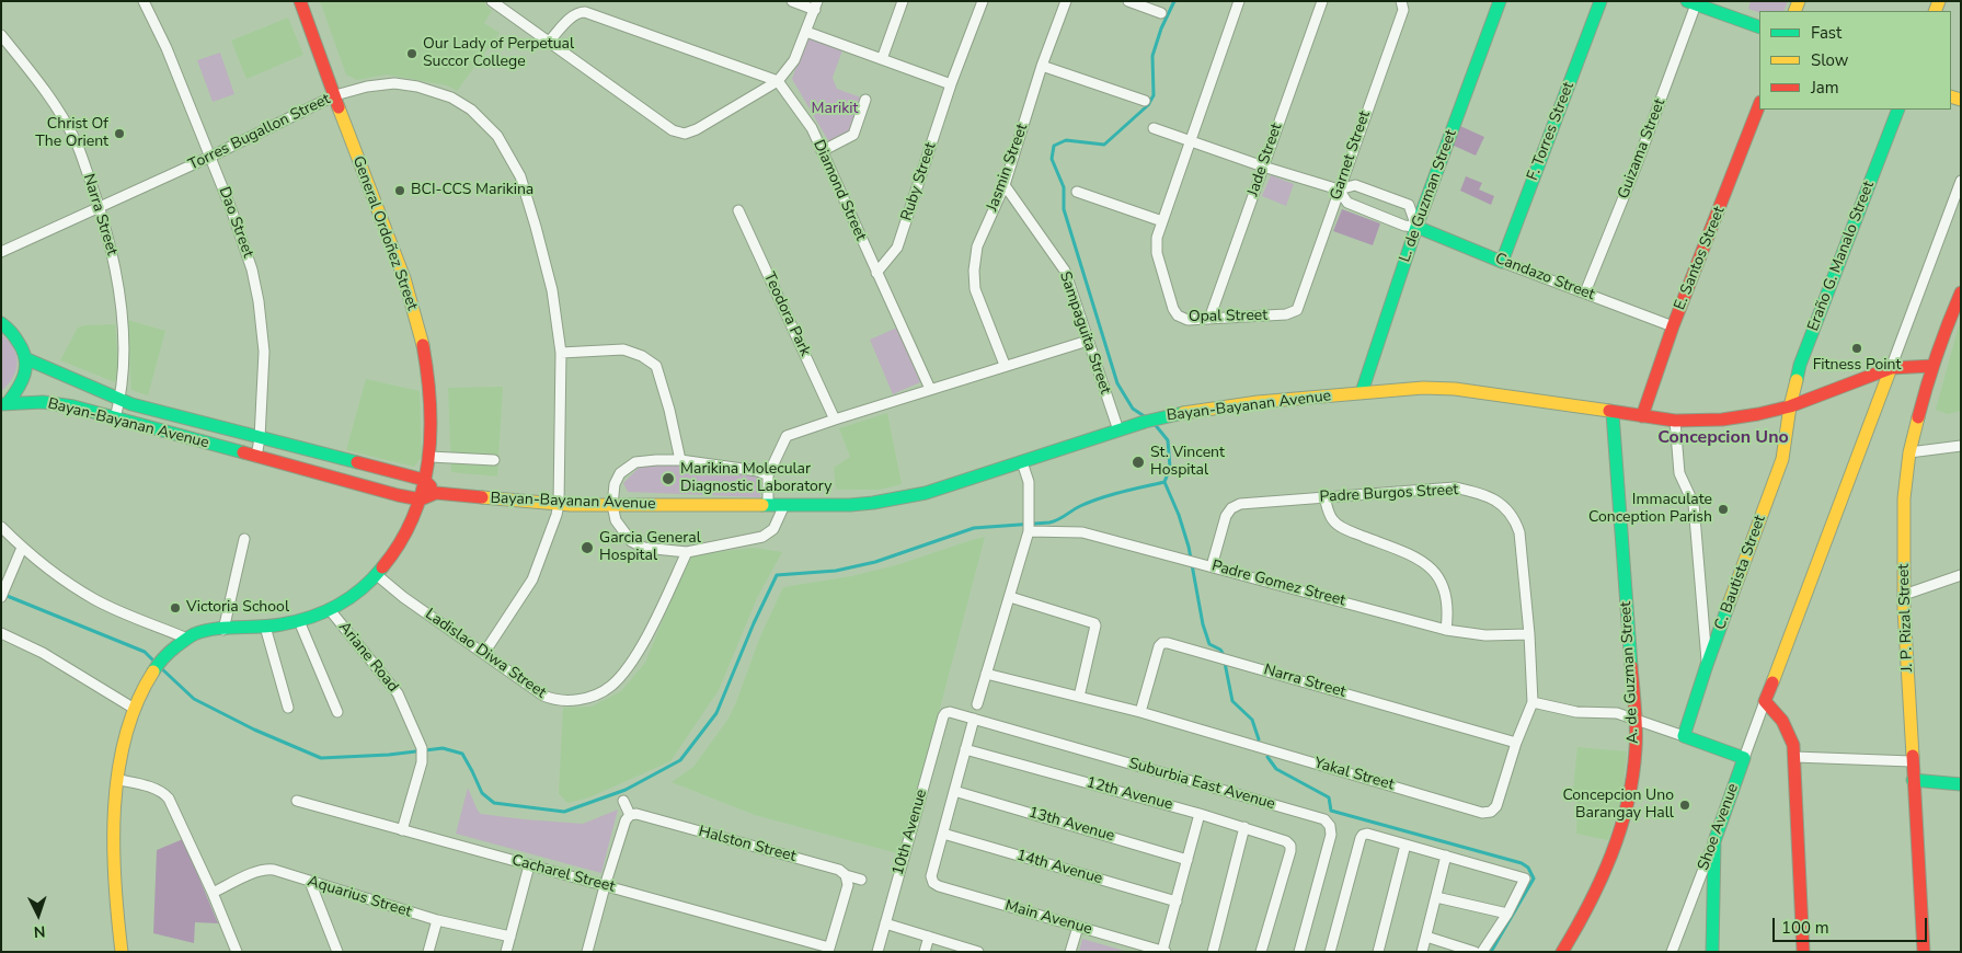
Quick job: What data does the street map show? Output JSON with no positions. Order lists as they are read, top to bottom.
{
  "streets": {
    "street": [
      "F. Torres Street",
      "Torres Bugallon Street",
      "Guizama Street",
      "Garnet Street",
      "Jade Street",
      "Jasmin Street",
      "Ruby Street",
      "Diamond Street",
      "L. de Guzman Street",
      "Narra Street",
      "Dao Street",
      "General Ordoñez Street",
      "Eraño G. Manalo Street",
      "E. Santos Street",
      "Candazo Street",
      "Teodora Park",
      "Opal Street",
      "Sampaguita Street",
      "Bayan-Bayanan Avenue",
      "Padre Burgos Street",
      "C. Bautista Street",
      "Padre Gomez Street",
      "J. P. Rizal Street",
      "Ladislao Diwa Street",
      "Ariane Road",
      "A. de Guzman Street",
      "Yakal Street",
      "Suburbia East Avenue",
      "12th Avenue",
      "13th Avenue",
      "Shoe Avenue",
      "10th Avenue",
      "Halston Street",
      "14th Avenue",
      "Cacharel Street",
      "Aquarius Street",
      "Main Avenue"
    ]
  },
  "crossings": [
    ["F. Torres Street", "Candazo Street"],
    ["Torres Bugallon Street", "Narra Street"],
    ["Torres Bugallon Street", "Dao Street"],
    ["Torres Bugallon Street", "General Ordoñez Street"],
    ["Torres Bugallon Street", "Bayan-Bayanan Avenue"],
    ["Torres Bugallon Street", "Ladislao Diwa Street"],
    ["Guizama Street", "Candazo Street"],
    ["Garnet Street", "Opal Street"],
    ["Jade Street", "Opal Street"],
    ["Jasmin Street", "Sampaguita Street"],
    ["Ruby Street", "Diamond Street"],
    ["L. de Guzman Street", "Candazo Street"],
    ["L. de Guzman Street", "Bayan-Bayanan Avenue"],
    ["Narra Street", "Bayan-Bayanan Avenue"],
    ["Narra Street", "Yakal Street"],
    ["Dao Street", "Bayan-Bayanan Avenue"],
    ["General Ordoñez Street", "Bayan-Bayanan Avenue"],
    ["General Ordoñez Street", "Ladislao Diwa Street"],
    ["General Ordoñez Street", "Ariane Road"],
    ["Eraño G. Manalo Street", "Bayan-Bayanan Avenue"],
    ["Eraño G. Manalo Street", "C. Bautista Street"],
    ["E. Santos Street", "Candazo Street"],
    ["E. Santos Street", "Bayan-Bayanan Avenue"],
    ["Sampaguita Street", "Bayan-Bayanan Avenue"],
    ["Bayan-Bayanan Avenue", "C. Bautista Street"],
    ["Bayan-Bayanan Avenue", "J. P. Rizal Street"],
    ["Bayan-Bayanan Avenue", "A. de Guzman Street"],
    ["Padre Burgos Street", "Padre Gomez Street"],
    ["Padre Burgos Street", "Yakal Street"],
    ["Ariane Road", "Cacharel Street"],
    ["Suburbia East Avenue", "10th Avenue"],
    ["14th Avenue", "Main Avenue"]
  ],
  "districts": ["Concepcion Uno"],
  "parks": ["Marikit"],
  "places": [
    "Our Lady of Perpetual Succor College",
    "Christ Of The Orient",
    "BCI-CCS Marikina",
    "Fitness Point",
    "St. Vincent Hospital",
    "Marikina Molecular Diagnostic Laboratory",
    "Immaculate Conception Parish",
    "Garcia General Hospital",
    "Victoria School",
    "Concepcion Uno Barangay Hall"
  ],
  "legend": ["Fast", "Slow", "Jam"],
  "scale_bar": "100 m",
  "north": "bottom"
}
